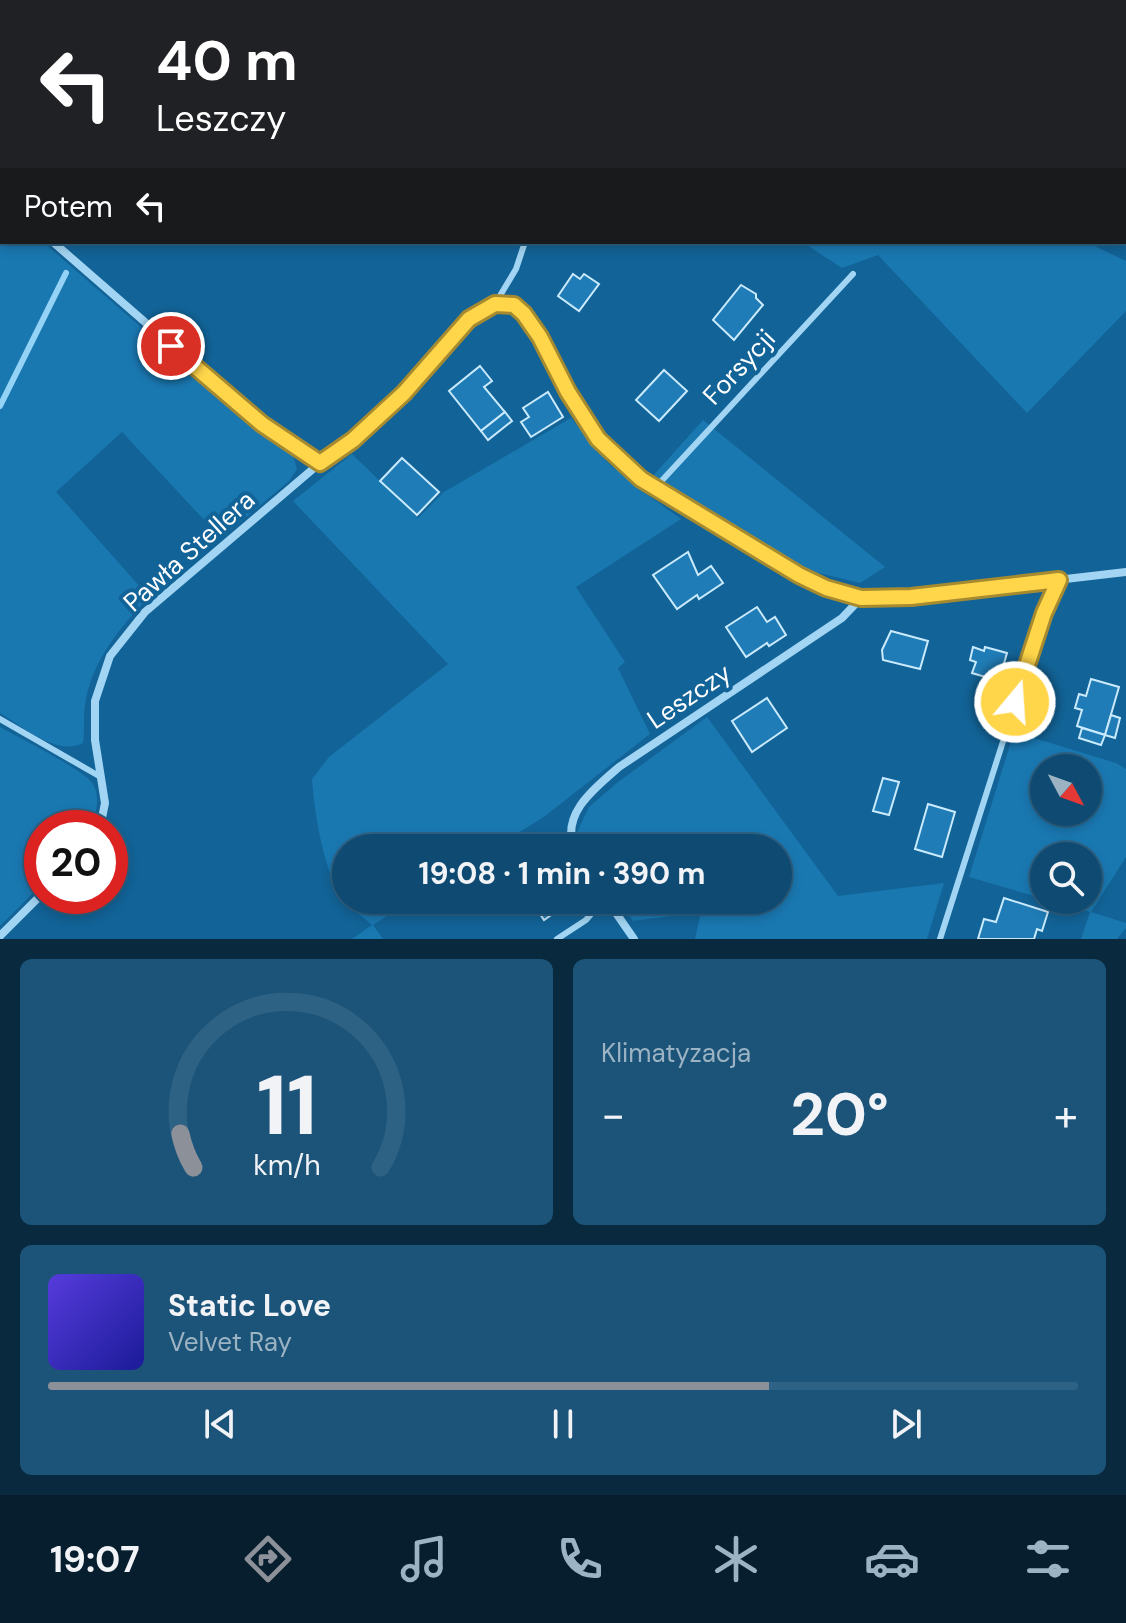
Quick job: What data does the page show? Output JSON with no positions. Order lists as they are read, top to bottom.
{
  "streets": {
    "street": ["Pawła Stellera", "Leszczy"],
    "lane": ["Forsycji"]
  },
  "north": "bottom right",
  "page": {
    "turn": ["40 m", "Leszczy"],
    "then": "Potem",
    "limit": "20",
    "trip": "19:08 · 1 min · 390 m",
    "tile": "Klimatyzacja",
    "heat": ["−", "20°", "+"],
    "song": ["Static Love", "Velvet Ray"],
    "tabs": "19:07",
    "gauge": ["11", "km/h"]
  }
}
